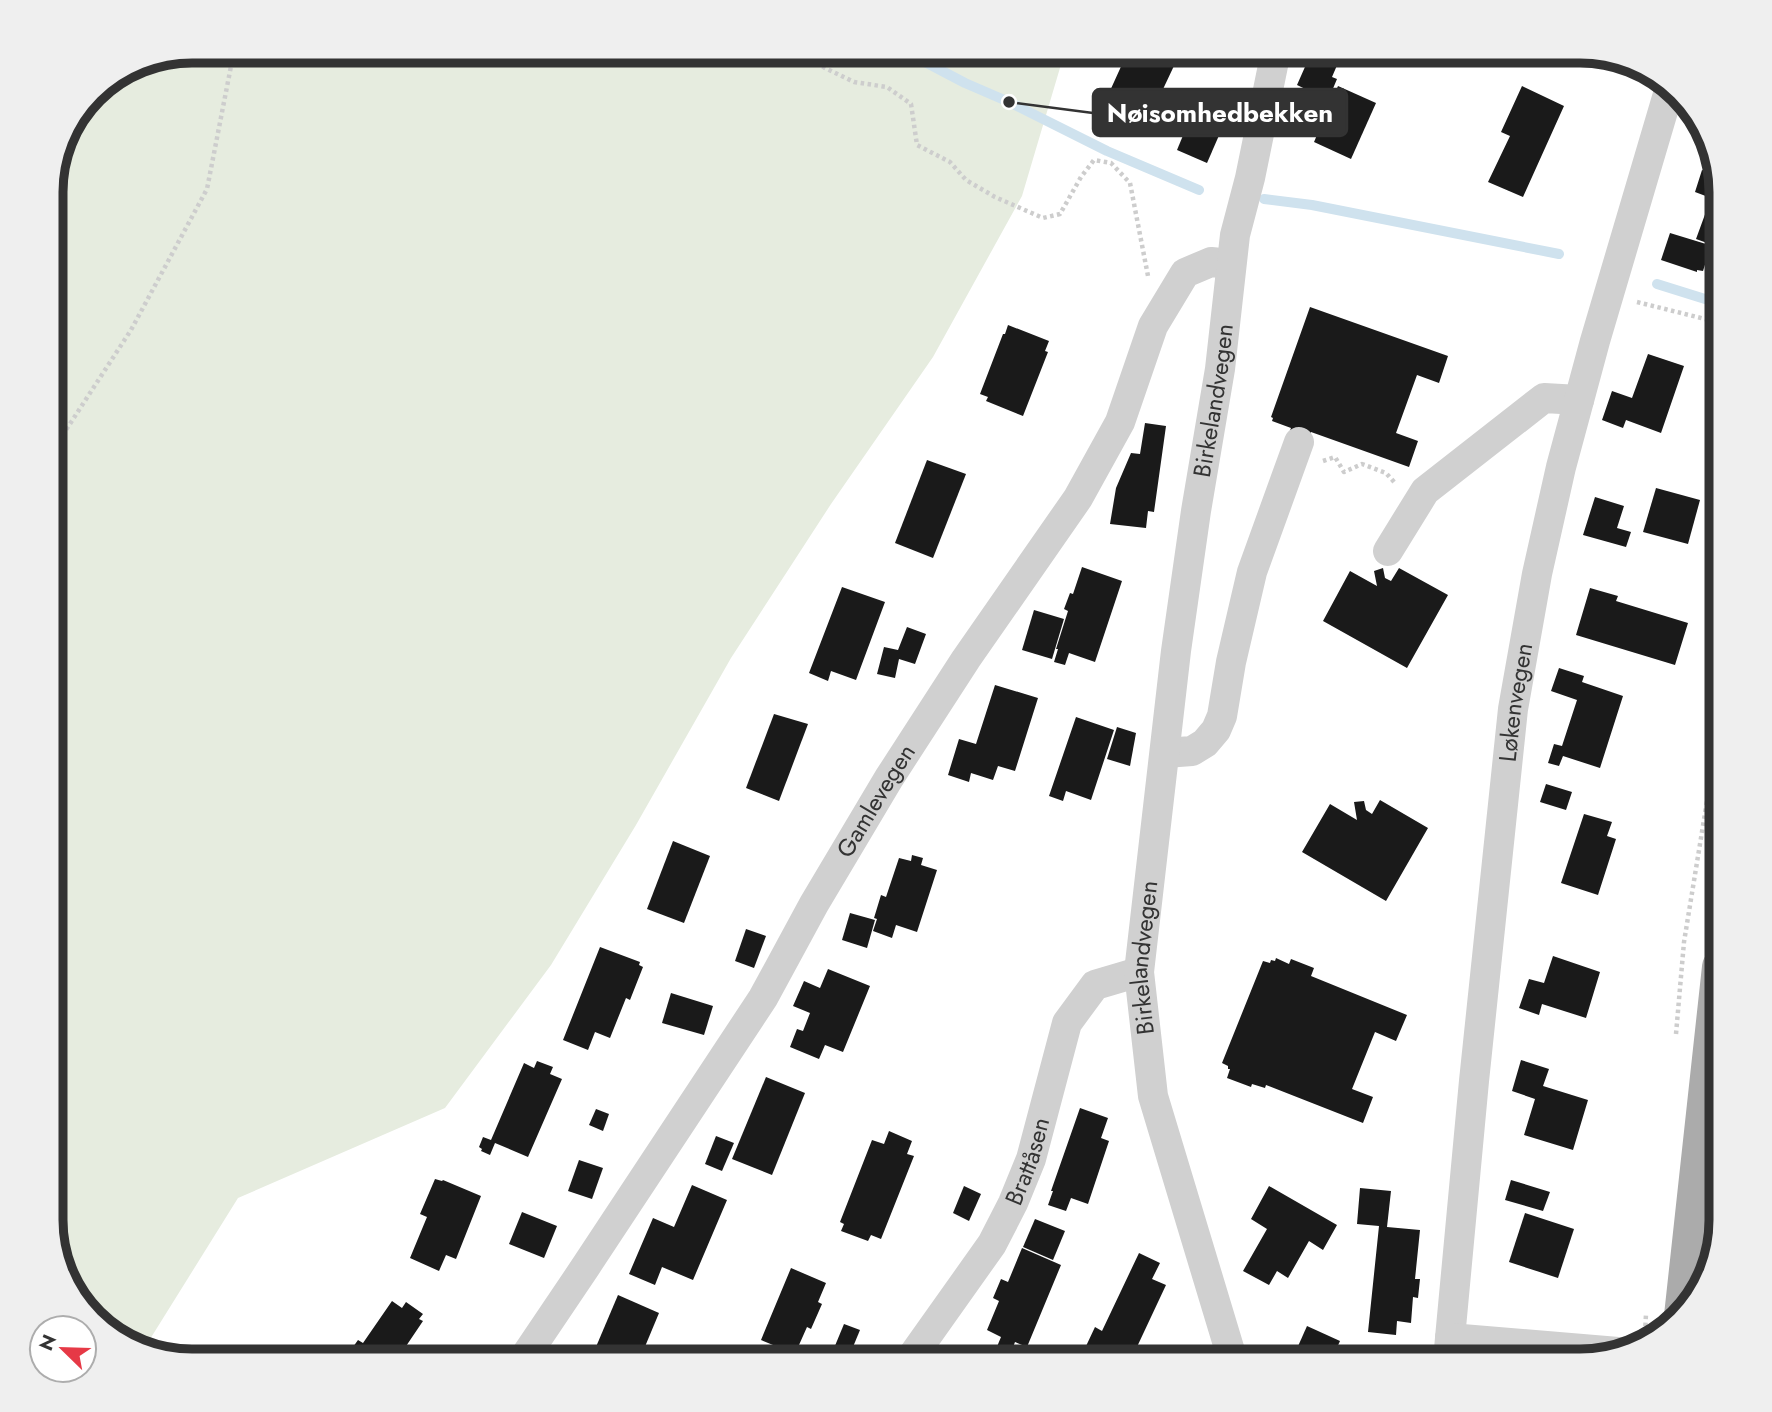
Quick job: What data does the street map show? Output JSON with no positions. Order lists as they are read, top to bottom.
{
  "streets": {
    "street": [
      "Birkelandvegen",
      "Løkenvegen",
      "Gamlevegen",
      "Brattåsen"
    ]
  },
  "crossings": [
    ["Birkelandvegen", "Gamlevegen"],
    ["Birkelandvegen", "Brattåsen"]
  ],
  "places": ["Nøisomhedbekken"],
  "north": "top left"
}
